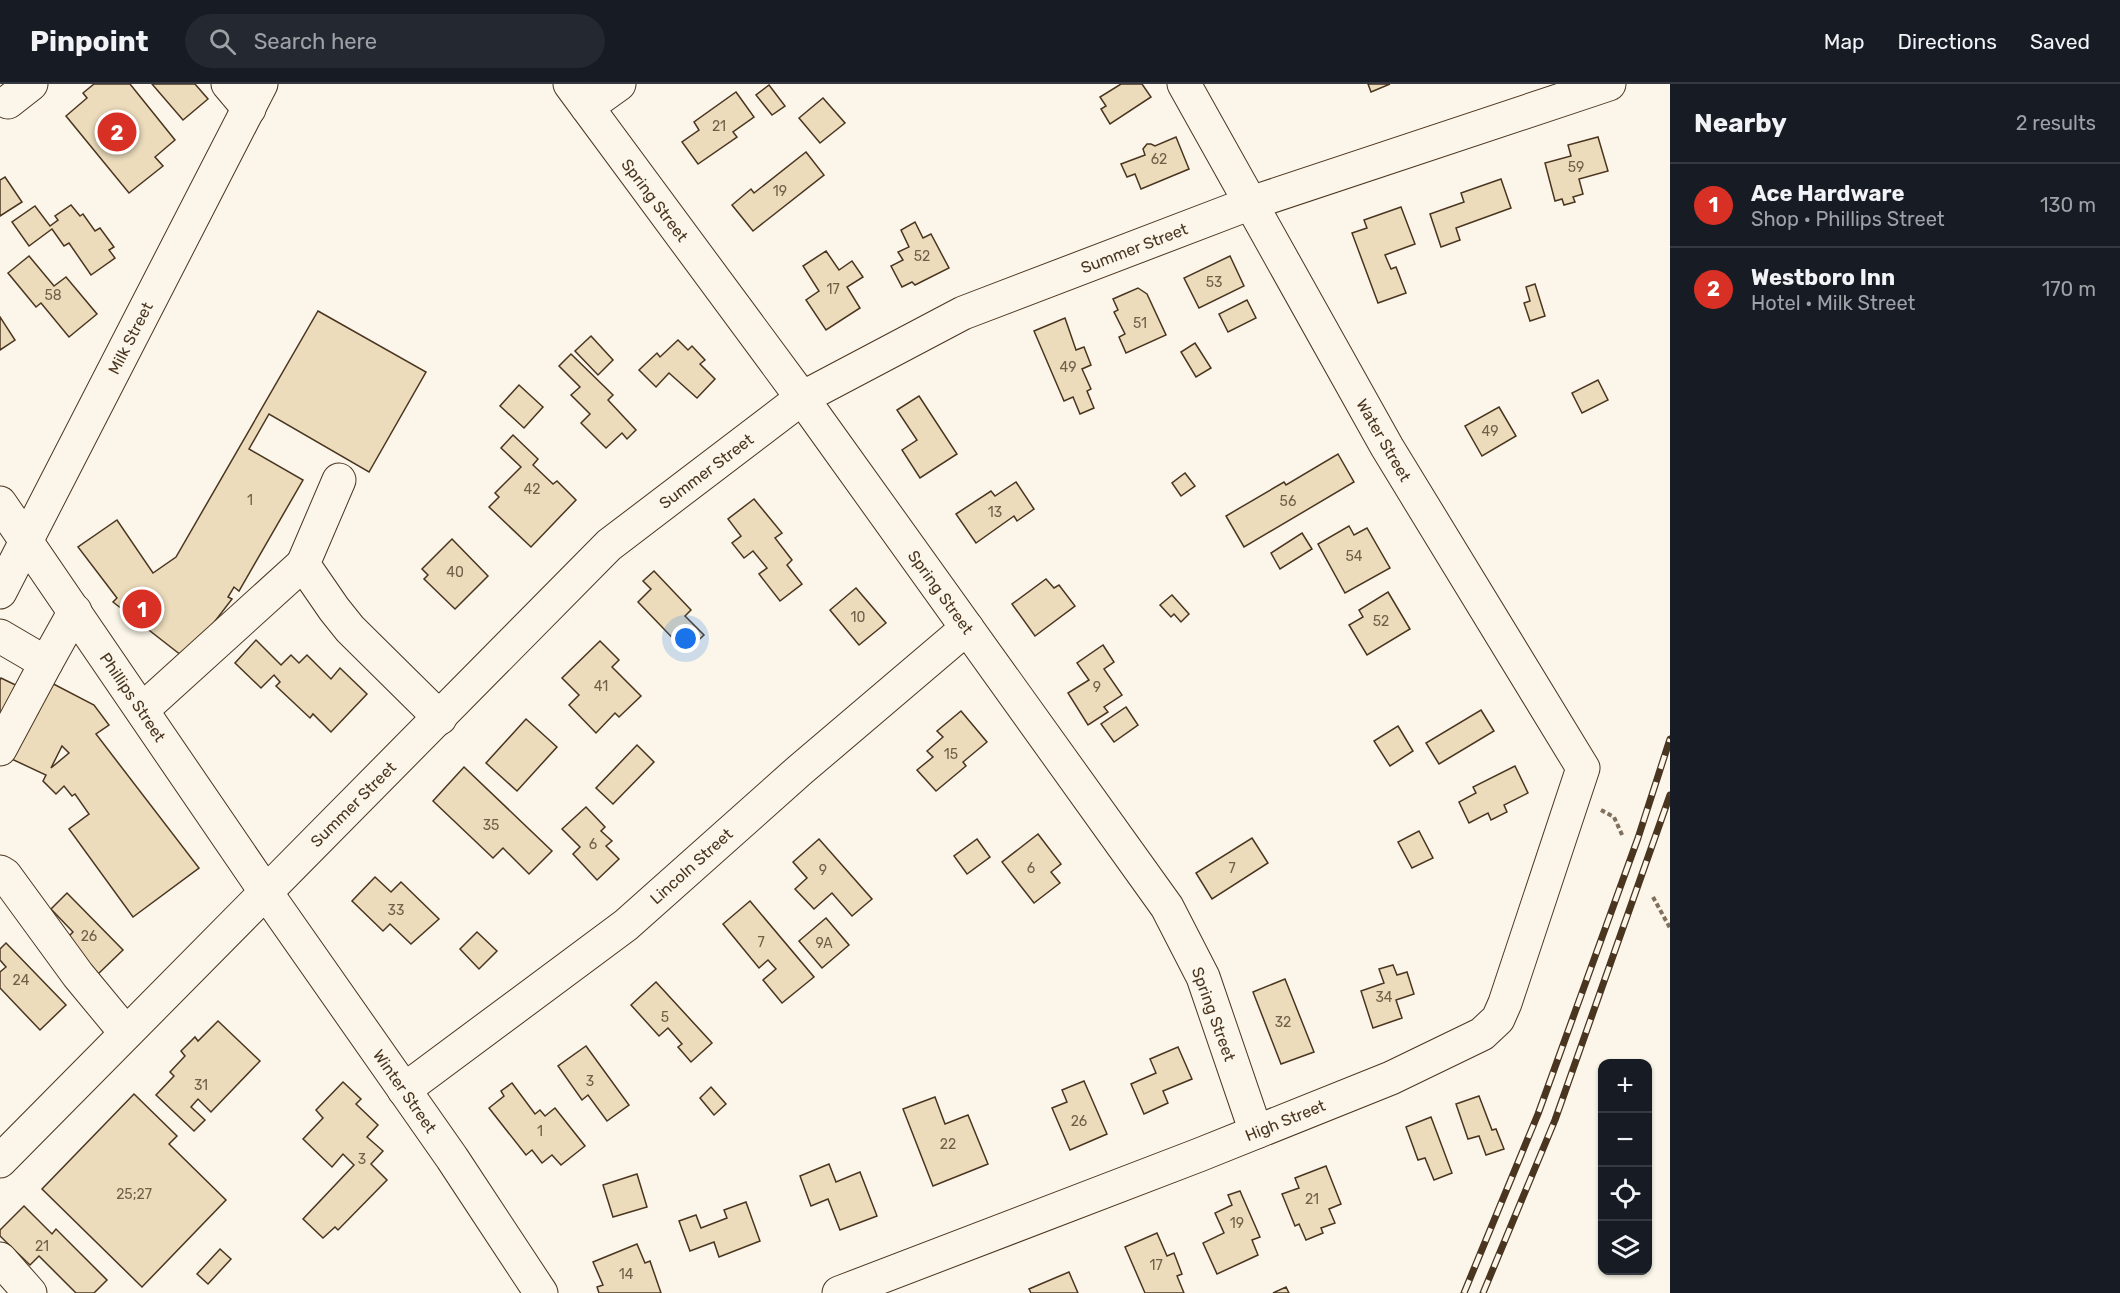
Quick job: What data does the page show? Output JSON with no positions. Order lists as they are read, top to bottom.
{
  "streets": {
    "street": [
      "Spring Street",
      "Summer Street",
      "Milk Street",
      "Water Street",
      "Phillips Street",
      "Lincoln Street",
      "Winter Street",
      "High Street"
    ]
  },
  "crossings": [
    ["Spring Street", "Summer Street"],
    ["Spring Street", "Lincoln Street"],
    ["Spring Street", "High Street"],
    ["Summer Street", "Water Street"],
    ["Summer Street", "Phillips Street"],
    ["Summer Street", "Winter Street"],
    ["Milk Street", "Phillips Street"],
    ["Water Street", "High Street"],
    ["Phillips Street", "Winter Street"],
    ["Lincoln Street", "Winter Street"]
  ],
  "house_numbers": [
    "21",
    "62",
    "59",
    "19",
    "52",
    "53",
    "17",
    "58",
    "51",
    "49",
    "49",
    "42",
    "1",
    "56",
    "13",
    "54",
    "40",
    "10",
    "52",
    "41",
    "9",
    "15",
    "35",
    "6",
    "6",
    "7",
    "9",
    "33",
    "26",
    "7",
    "9A",
    "24",
    "34",
    "5",
    "32",
    "3",
    "31",
    "26",
    "1",
    "22",
    "3",
    "25;27",
    "21",
    "19",
    "21",
    "17",
    "14"
  ],
  "page": {
    "header": "Pinpoint",
    "search": "Search here",
    "nav": ["Map", "Directions", "Saved"],
    "heading": ["Nearby", "2 results"],
    "pins": ["2", "1"],
    "list": [
      {
        "mark": "1",
        "name": "Ace Hardware",
        "note": "Shop · Phillips Street",
        "value": "130 m"
      },
      {
        "mark": "2",
        "name": "Westboro Inn",
        "note": "Hotel · Milk Street",
        "value": "170 m"
      }
    ],
    "map_buttons": ["+", "−"]
  }
}
